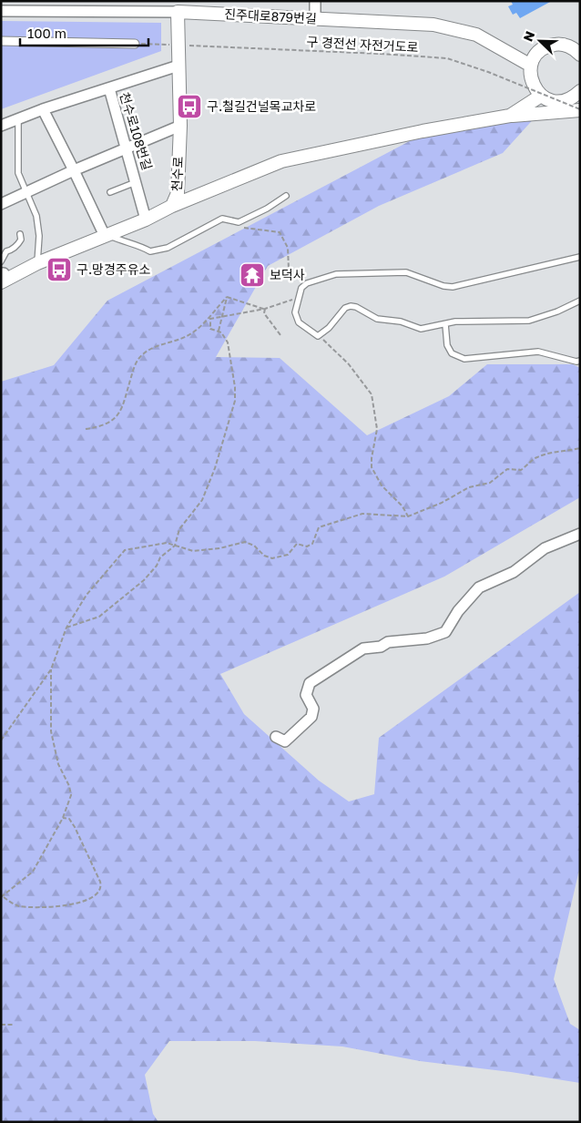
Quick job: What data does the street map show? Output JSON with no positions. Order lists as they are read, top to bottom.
{
  "streets": {
    "street": ["진주대로879번길", "천수로108번길", "천수로"],
    "path": ["구 경전선 자전거도로"]
  },
  "crossings": [
    ["진주대로879번길", "천수로"],
    ["구 경전선 자전거도로", "천수로"],
    ["천수로108번길", "천수로"]
  ],
  "places": {
    "bus stop": ["구.철길건널목교차로", "구.망경주유소"],
    "temple": ["보덕사"]
  },
  "scale_bar": "100 m",
  "north": "top left"
}
